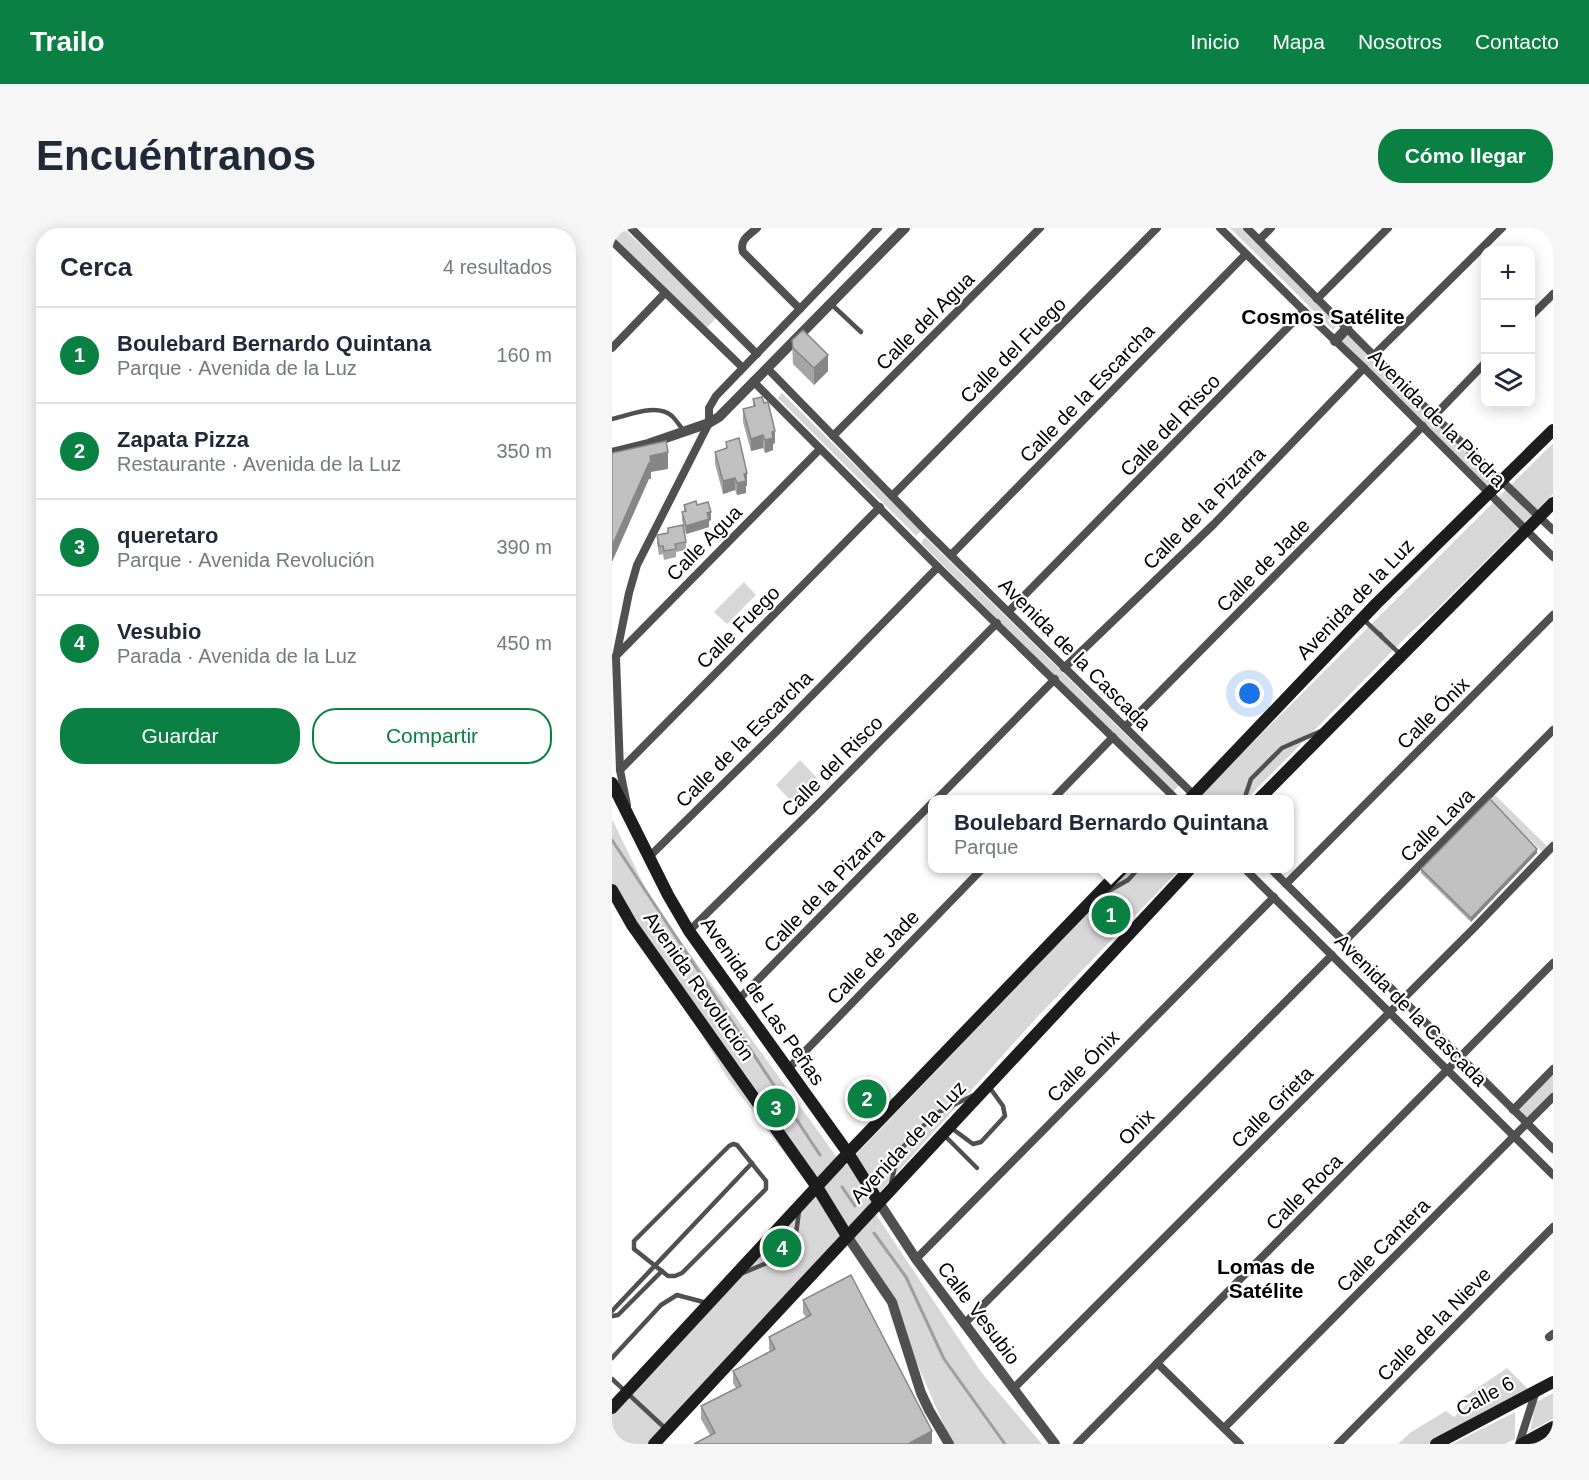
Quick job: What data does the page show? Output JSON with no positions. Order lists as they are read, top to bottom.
{
  "streets": {
    "main road": [
      "Avenida de la Luz",
      "Avenida Revolución",
      "Avenida de Las Peñas",
      "Calle 6"
    ],
    "street": [
      "Calle del Agua",
      "Calle del Fuego",
      "Calle de la Escarcha",
      "Avenida de la Piedra",
      "Calle del Risco",
      "Calle de la Pizarra",
      "Calle Agua",
      "Calle de Jade",
      "Calle Fuego",
      "Avenida de la Cascada",
      "Calle Ónix",
      "Calle Lava",
      "Calle Grieta",
      "Onix",
      "Calle Roca",
      "Calle Cantera",
      "Calle Vesubio",
      "Calle de la Nieve"
    ]
  },
  "crossings": [
    ["Calle del Agua", "Avenida de la Cascada"],
    ["Calle del Fuego", "Avenida de la Cascada"],
    ["Calle de la Escarcha", "Avenida de la Piedra"],
    ["Calle de la Escarcha", "Avenida de la Cascada"],
    ["Calle de la Escarcha", "Avenida de Las Peñas"],
    ["Avenida de la Piedra", "Calle del Risco"],
    ["Avenida de la Piedra", "Calle de la Pizarra"],
    ["Avenida de la Piedra", "Calle de Jade"],
    ["Avenida de la Piedra", "Avenida de la Luz"],
    ["Calle del Risco", "Avenida de la Cascada"],
    ["Calle del Risco", "Avenida de Las Peñas"],
    ["Calle de la Pizarra", "Avenida de la Cascada"],
    ["Calle de la Pizarra", "Avenida de Las Peñas"],
    ["Calle Agua", "Avenida de la Cascada"],
    ["Calle de Jade", "Avenida de la Cascada"],
    ["Calle de Jade", "Avenida de Las Peñas"],
    ["Avenida de la Luz", "Avenida Revolución"],
    ["Avenida de la Luz", "Avenida de Las Peñas"],
    ["Avenida de la Luz", "Calle Vesubio"],
    ["Calle Fuego", "Avenida de la Cascada"],
    ["Avenida de la Cascada", "Calle Ónix"],
    ["Avenida de la Cascada", "Calle Lava"],
    ["Avenida de la Cascada", "Calle Grieta"],
    ["Avenida de la Cascada", "Onix"],
    ["Avenida de la Cascada", "Calle Roca"],
    ["Avenida de la Cascada", "Calle Cantera"],
    ["Calle Ónix", "Calle Vesubio"],
    ["Avenida de Las Peñas", "Calle Vesubio"],
    ["Calle Grieta", "Calle Vesubio"],
    ["Onix", "Calle Vesubio"]
  ],
  "districts": ["Cosmos Satélite", "Lomas de Satélite"],
  "page": {
    "header": "Trailo",
    "nav": [
      "Inicio",
      "Mapa",
      "Nosotros",
      "Contacto"
    ],
    "buttons": [
      "Cómo llegar",
      ["Guardar", "Compartir"]
    ],
    "title": "Encuéntranos",
    "heading": ["Cerca", "4 resultados"],
    "map_buttons": ["+", "−"],
    "list": [
      {
        "mark": "1",
        "name": "Boulebard Bernardo Quintana",
        "note": "Parque · Avenida de la Luz",
        "value": "160 m"
      },
      {
        "mark": "2",
        "name": "Zapata Pizza",
        "note": "Restaurante · Avenida de la Luz",
        "value": "350 m"
      },
      {
        "mark": "3",
        "name": "queretaro",
        "note": "Parque · Avenida Revolución",
        "value": "390 m"
      },
      {
        "mark": "4",
        "name": "Vesubio",
        "note": "Parada · Avenida de la Luz",
        "value": "450 m"
      }
    ],
    "popup": ["Boulebard Bernardo Quintana", "Parque"],
    "pins": [
      "1",
      "2",
      "3",
      "4"
    ]
  }
}
